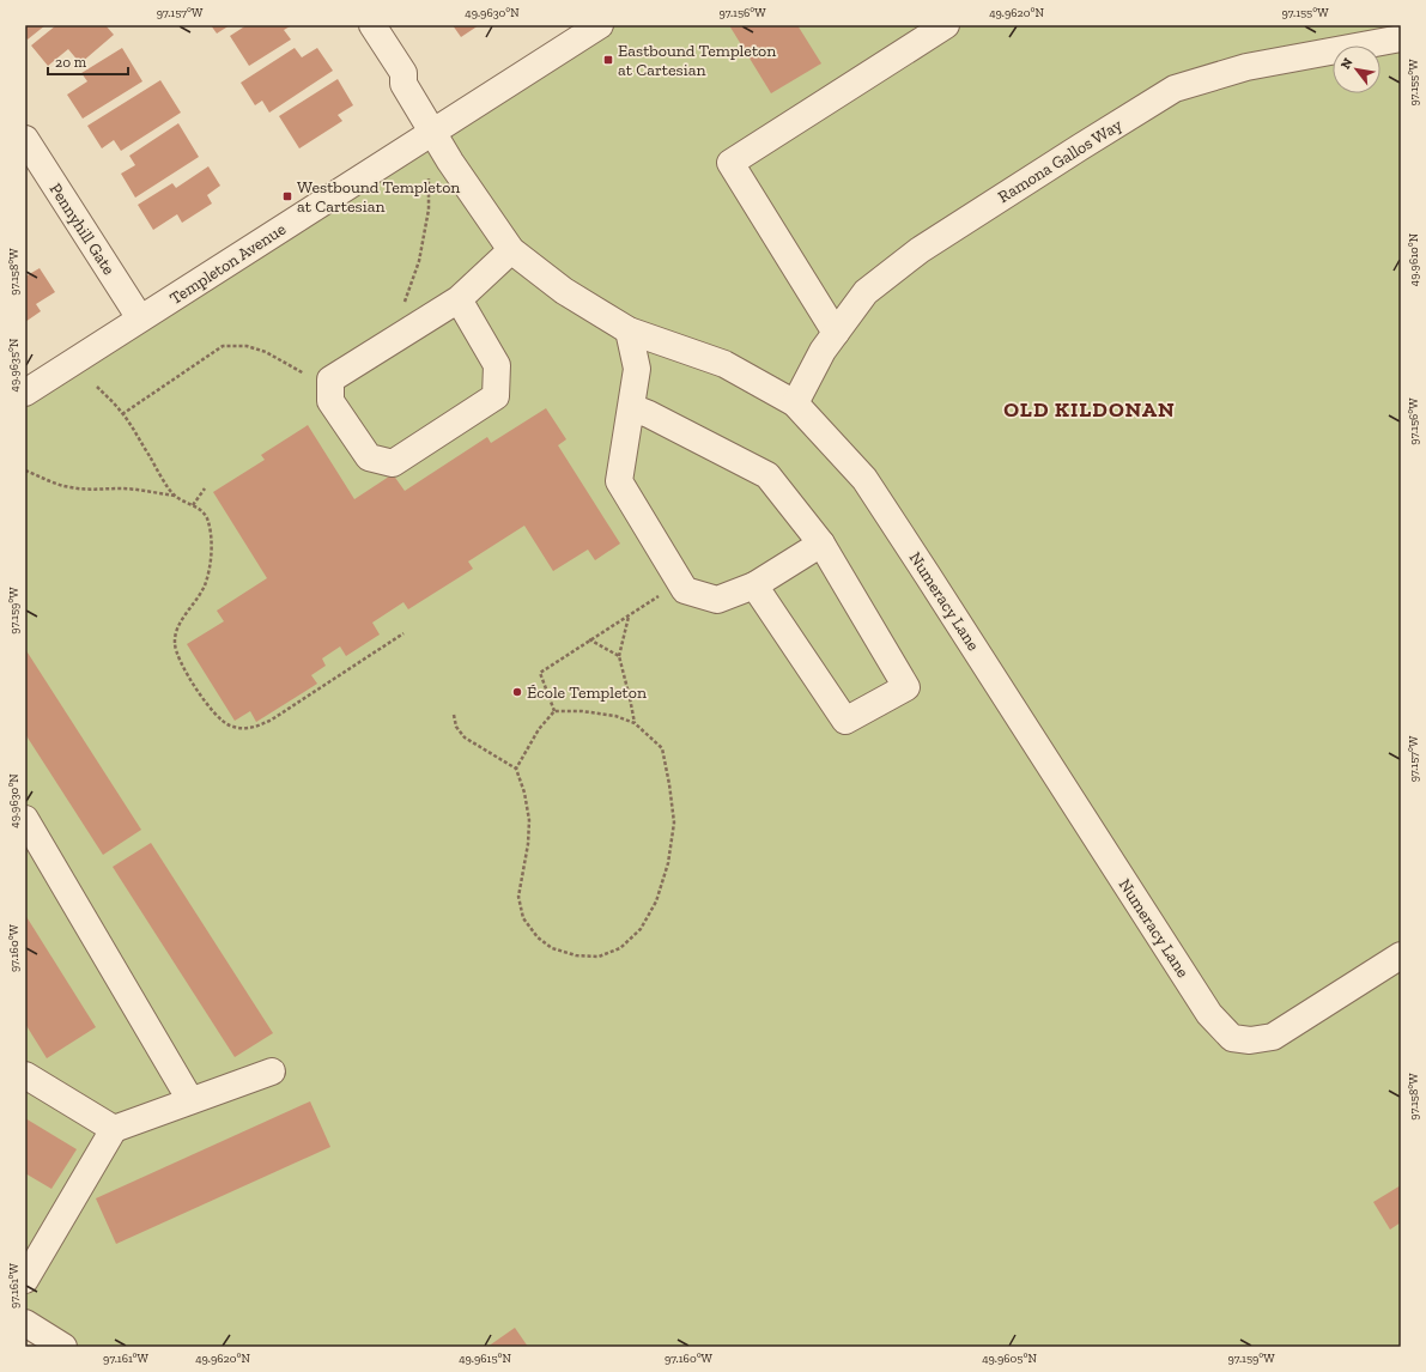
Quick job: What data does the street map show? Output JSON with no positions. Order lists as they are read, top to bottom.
{
  "streets": {
    "street": [
      "Ramona Gallos Way",
      "Pennyhill Gate",
      "Templeton Avenue",
      "Numeracy Lane"
    ]
  },
  "crossings": [
    ["Ramona Gallos Way", "Numeracy Lane"],
    ["Pennyhill Gate", "Templeton Avenue"],
    ["Templeton Avenue", "Numeracy Lane"]
  ],
  "districts": ["OLD KILDONAN"],
  "places": {
    "transit": ["Eastbound Templeton at Cartesian", "Westbound Templeton at Cartesian"],
    "other": ["École Templeton"]
  },
  "scale_bar": "20 m",
  "north": "top left",
  "coordinates": [
    "97.157°W",
    "49.9630°N",
    "97.156°W",
    "49.9620°N",
    "97.155°W",
    "49.9610°N",
    "97.158°W",
    "49.9635°N",
    "97.159°W",
    "97.160°W",
    "97.161°W",
    "49.9615°N",
    "49.9605°N"
  ]
}
